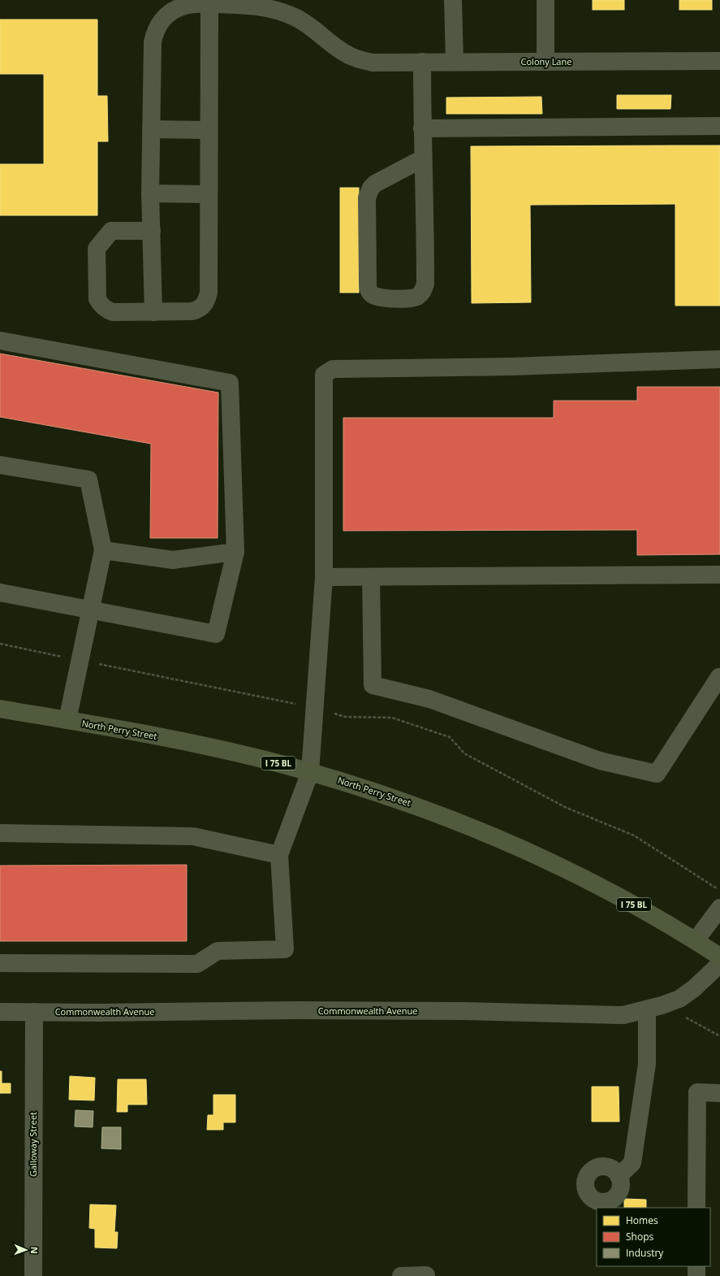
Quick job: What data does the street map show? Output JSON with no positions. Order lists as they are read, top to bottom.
{
  "streets": {
    "main road": ["North Perry Street", "I 75 BL"],
    "street": ["Colony Lane", "Commonwealth Avenue", "Galloway Street"]
  },
  "crossings": [
    ["Commonwealth Avenue", "Galloway Street"]
  ],
  "legend": ["Homes", "Shops", "Industry"],
  "north": "right"
}
